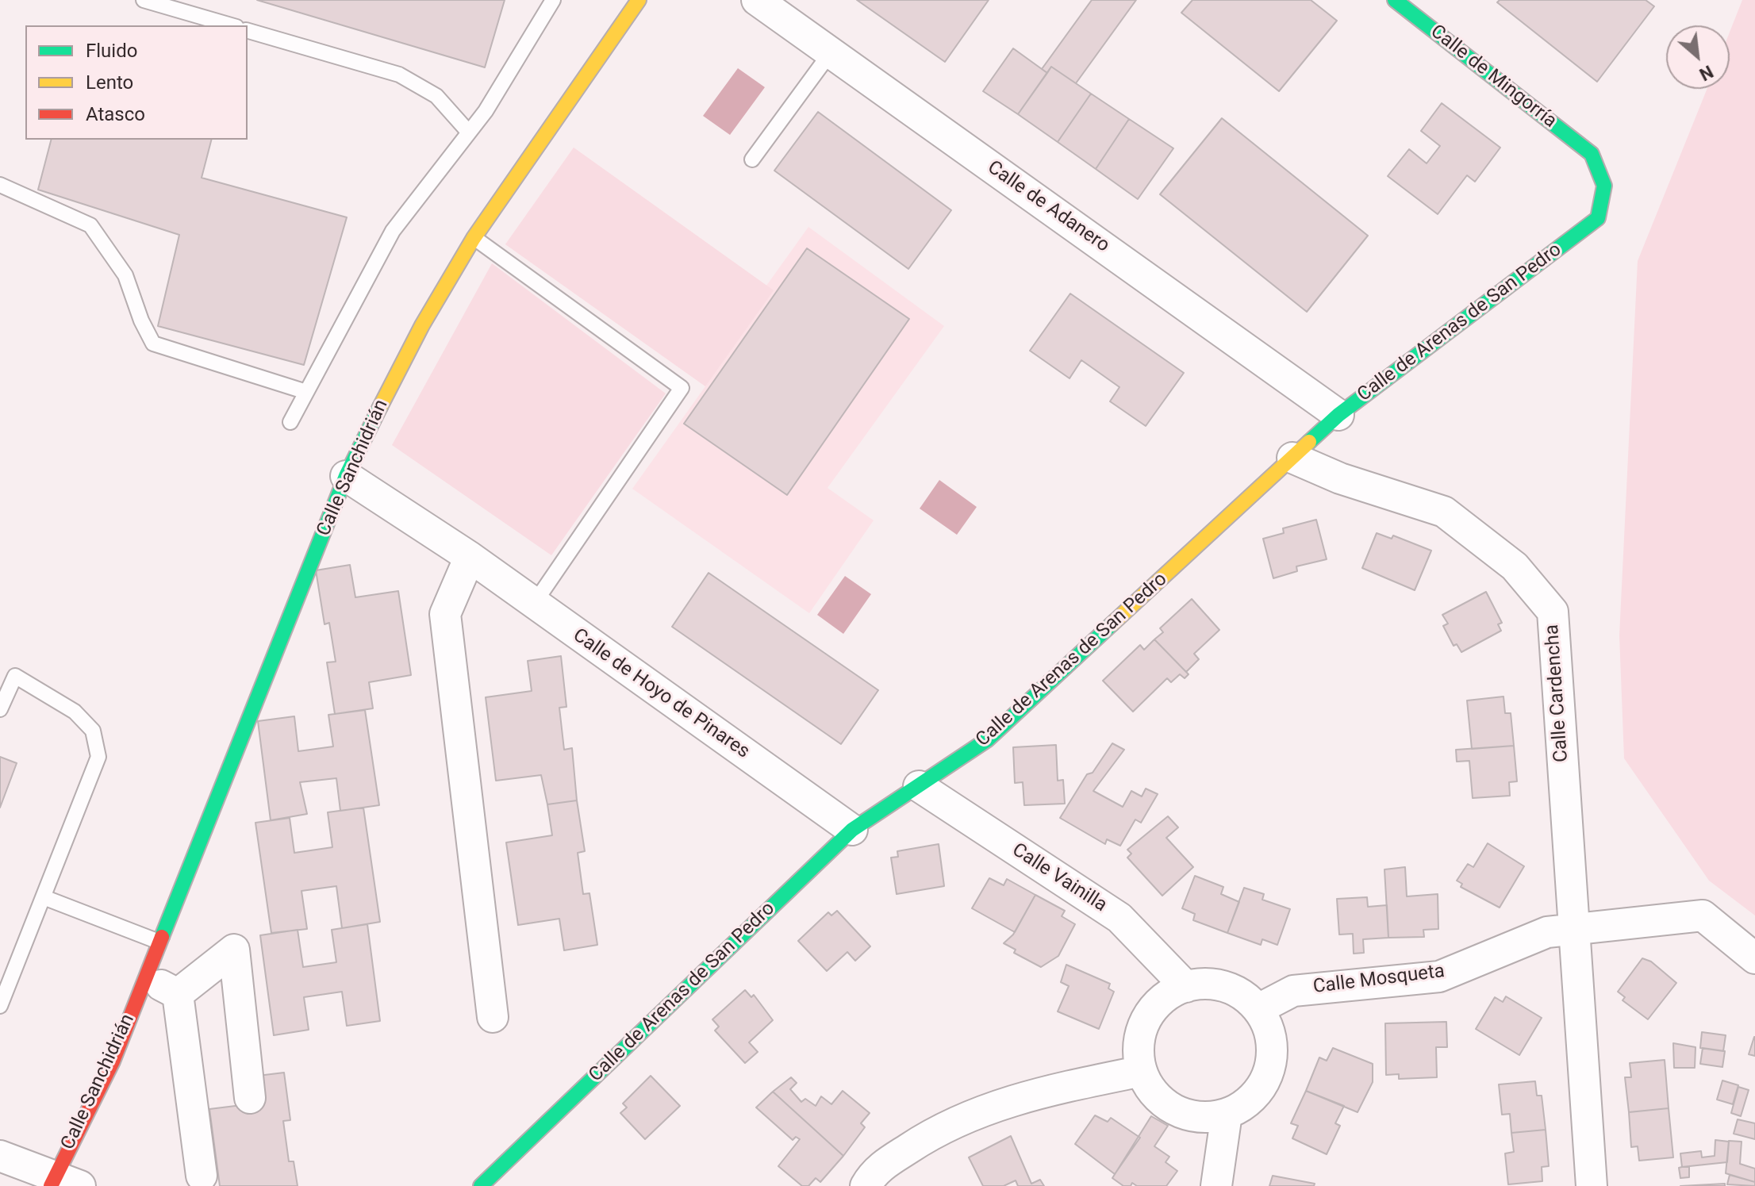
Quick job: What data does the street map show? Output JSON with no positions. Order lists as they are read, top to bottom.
{
  "streets": {
    "street": [
      "Calle de Mingorría",
      "Calle de Adanero",
      "Calle de Arenas de San Pedro",
      "Calle Sanchidrián",
      "Calle Cardencha",
      "Calle de Hoyo de Pinares",
      "Calle Vainilla",
      "Calle Mosqueta"
    ]
  },
  "crossings": [
    ["Calle de Mingorría", "Calle de Arenas de San Pedro"],
    ["Calle de Adanero", "Calle de Arenas de San Pedro"],
    ["Calle de Arenas de San Pedro", "Calle Cardencha"],
    ["Calle de Arenas de San Pedro", "Calle de Hoyo de Pinares"],
    ["Calle de Arenas de San Pedro", "Calle Vainilla"],
    ["Calle Sanchidrián", "Calle de Hoyo de Pinares"],
    ["Calle Cardencha", "Calle Mosqueta"],
    ["Calle Vainilla", "Calle Mosqueta"]
  ],
  "legend": ["Fluido", "Lento", "Atasco"],
  "north": "bottom right"
}
